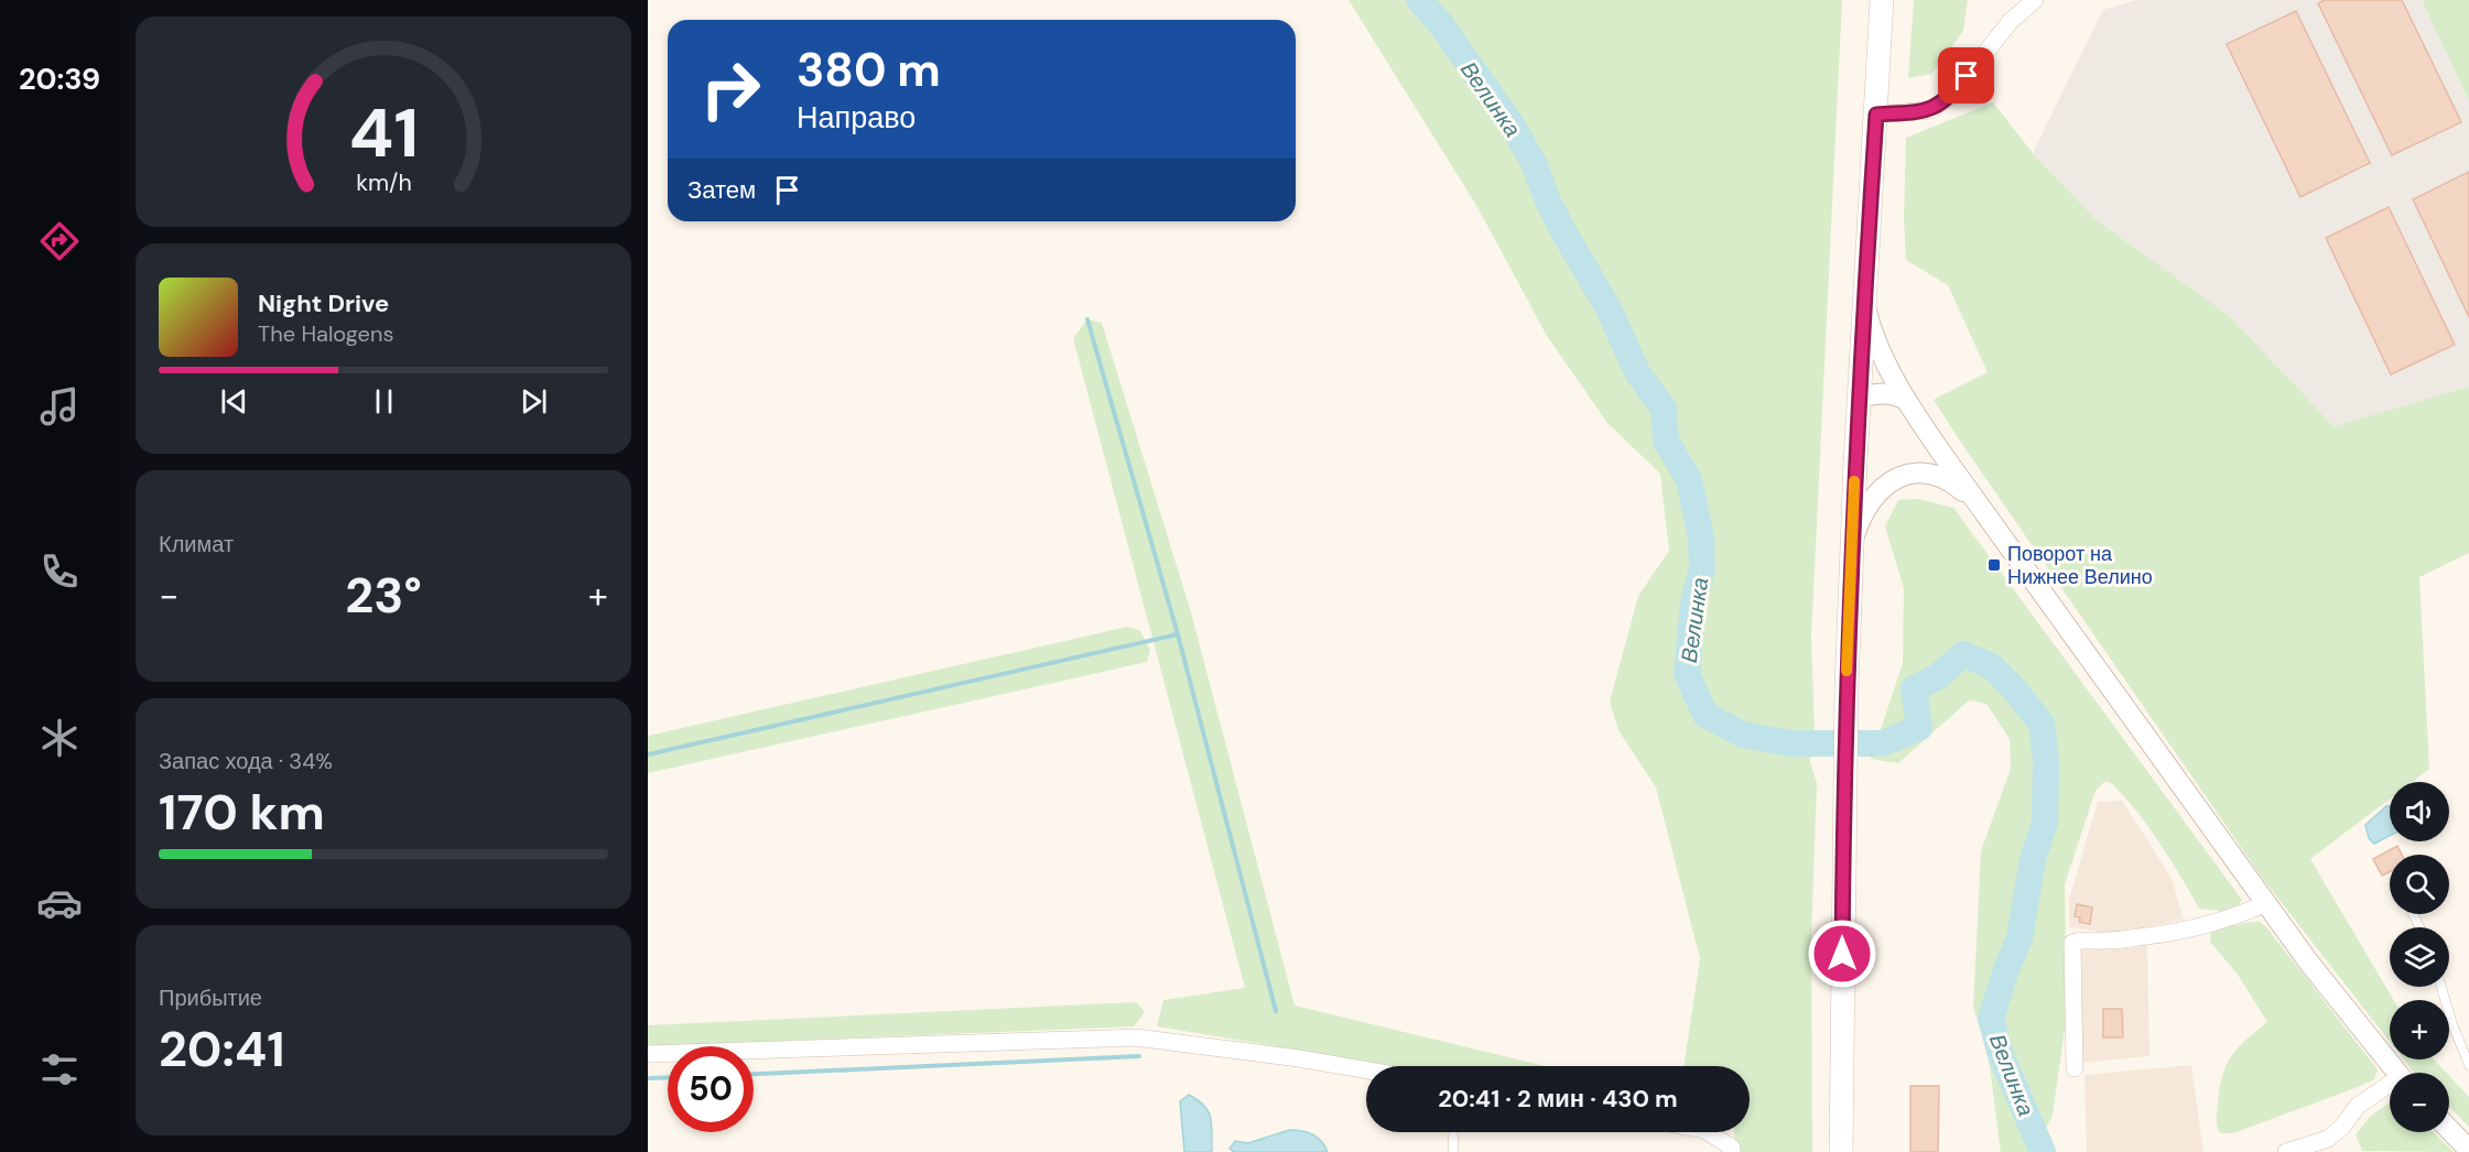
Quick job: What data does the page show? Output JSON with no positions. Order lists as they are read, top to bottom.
{
  "water": ["Велинка"],
  "places": {
    "transit": ["Поворот на Нижнее Велино"]
  },
  "page": {
    "tabs": "20:39",
    "turn": ["380 m", "Направо"],
    "then": "Затем",
    "song": ["Night Drive", "The Halogens"],
    "tile": [
      "Климат",
      ["Запас хода · 34%", "170 km"],
      ["Прибытие", "20:41"]
    ],
    "heat": ["−", "23°", "+"],
    "map_buttons": ["+", "−"],
    "limit": "50",
    "trip": "20:41 · 2 мин · 430 m",
    "gauge": ["41", "km/h"]
  }
}
